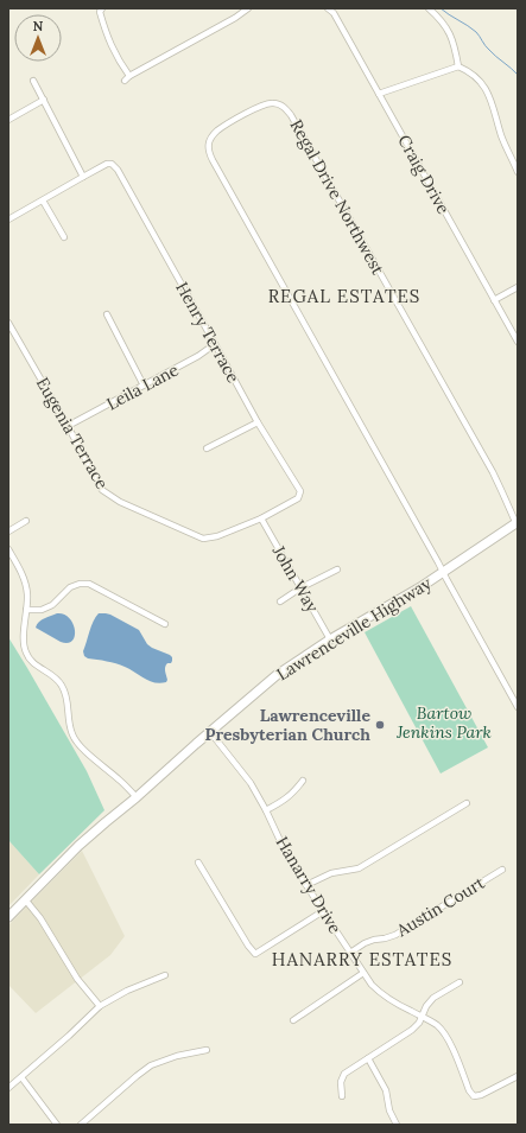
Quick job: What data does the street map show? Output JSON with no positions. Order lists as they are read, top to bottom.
{
  "streets": {
    "main road": ["Lawrenceville Highway"],
    "street": [
      "Craig Drive",
      "Regal Drive Northwest",
      "Henry Terrace",
      "Leila Lane",
      "Eugenia Terrace",
      "John Way",
      "Hanarry Drive",
      "Austin Court"
    ]
  },
  "crossings": [
    ["Regal Drive Northwest", "Lawrenceville Highway"],
    ["Henry Terrace", "Leila Lane"],
    ["Henry Terrace", "Eugenia Terrace"],
    ["Leila Lane", "Eugenia Terrace"],
    ["Eugenia Terrace", "John Way"],
    ["John Way", "Lawrenceville Highway"],
    ["Lawrenceville Highway", "Hanarry Drive"],
    ["Hanarry Drive", "Austin Court"]
  ],
  "districts": ["REGAL ESTATES", "HANARRY ESTATES"],
  "parks": ["Bartow Jenkins Park"],
  "places": ["Lawrenceville Presbyterian Church"],
  "north": "top"
}
